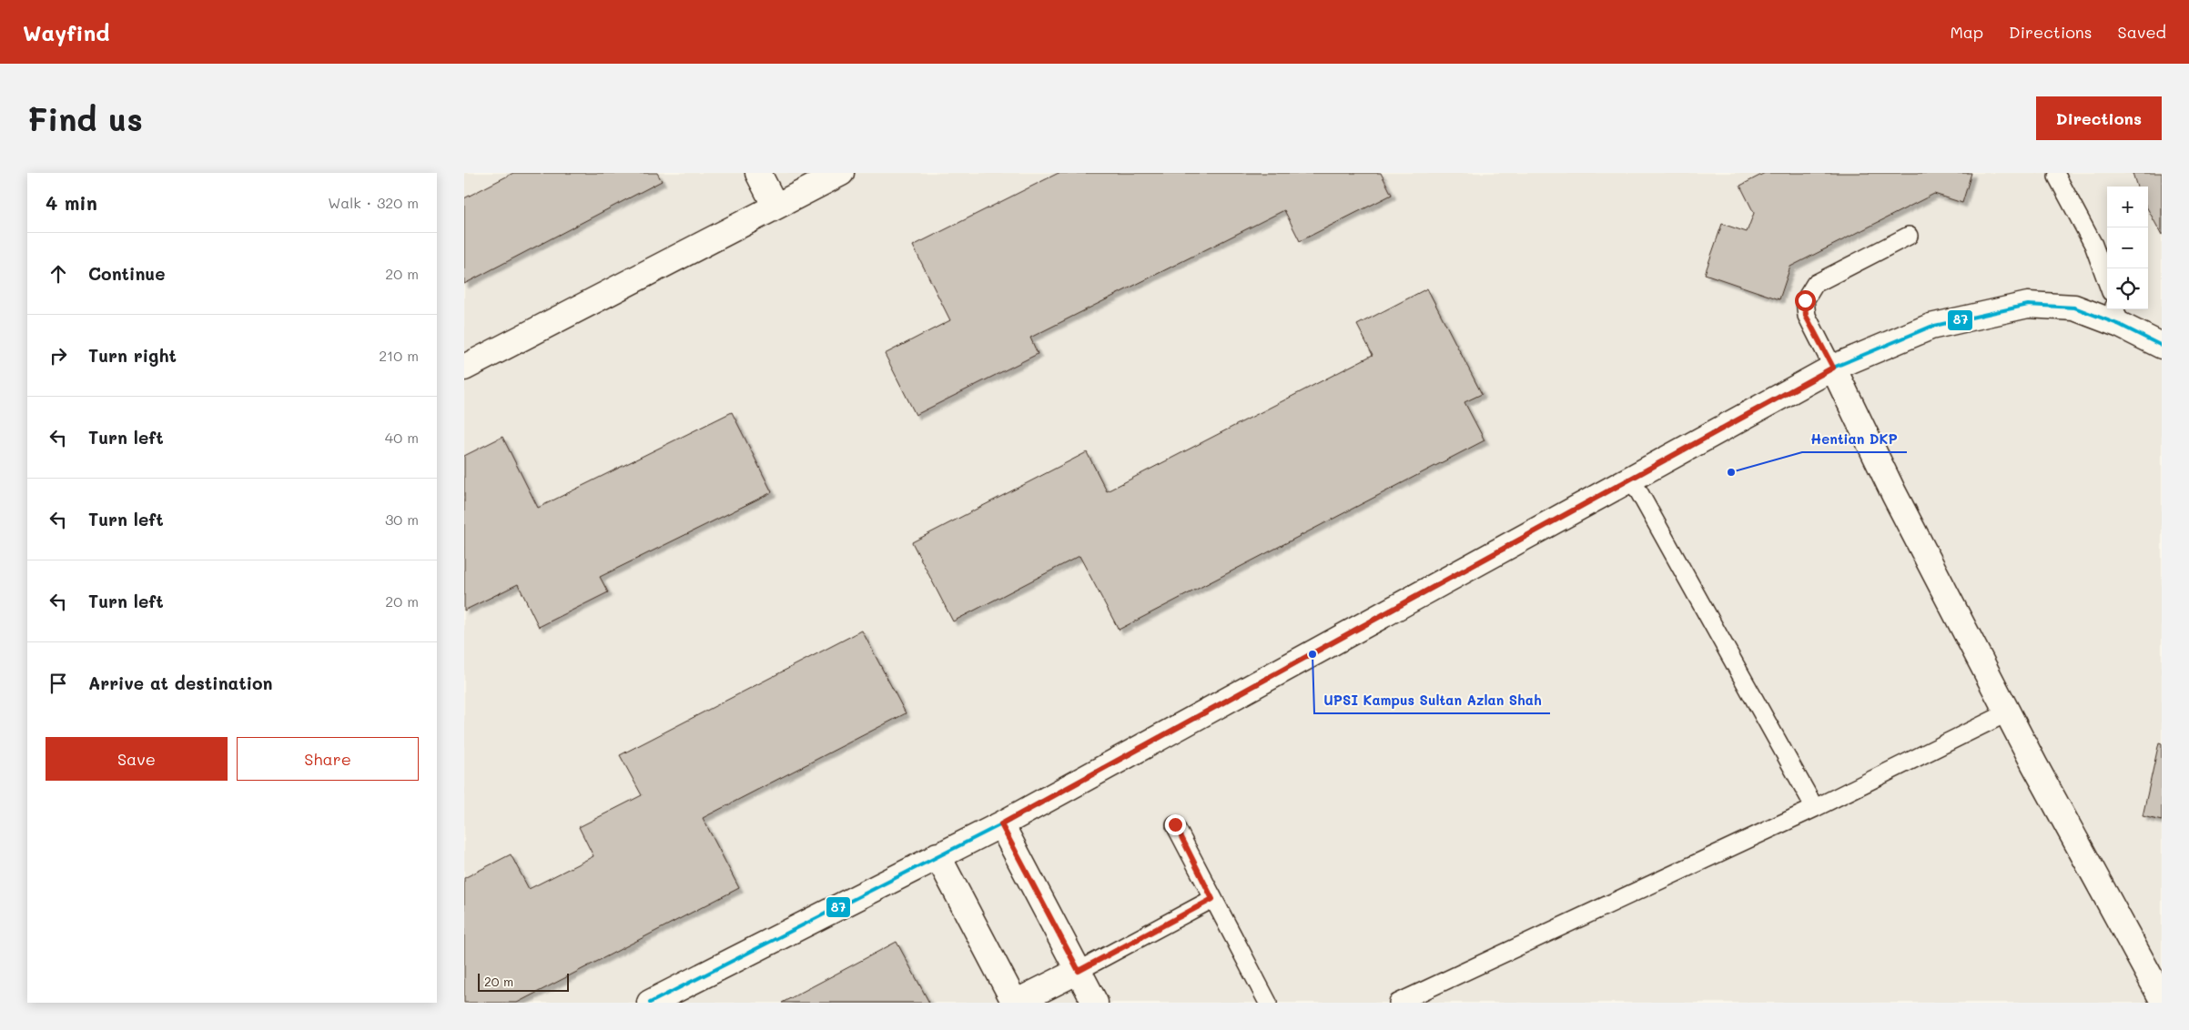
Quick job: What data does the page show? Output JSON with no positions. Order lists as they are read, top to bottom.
{
  "places": ["Hentian DKP", "UPSI Kampus Sultan Azlan Shah"],
  "lines": ["transit line 87"],
  "scale_bar": "20 m",
  "page": {
    "header": "Wayfind",
    "nav": ["Map", "Directions", "Saved"],
    "buttons": [
      "Directions",
      ["Save", "Share"]
    ],
    "title": "Find us",
    "heading": ["4 min", "Walk · 320 m"],
    "map_buttons": ["+", "−"],
    "list": [
      ["Continue", "20 m"],
      ["Turn right", "210 m"],
      ["Turn left", "40 m"],
      ["Turn left", "30 m"],
      ["Turn left", "20 m"],
      "Arrive at destination"
    ],
    "scale": "20 m"
  }
}
